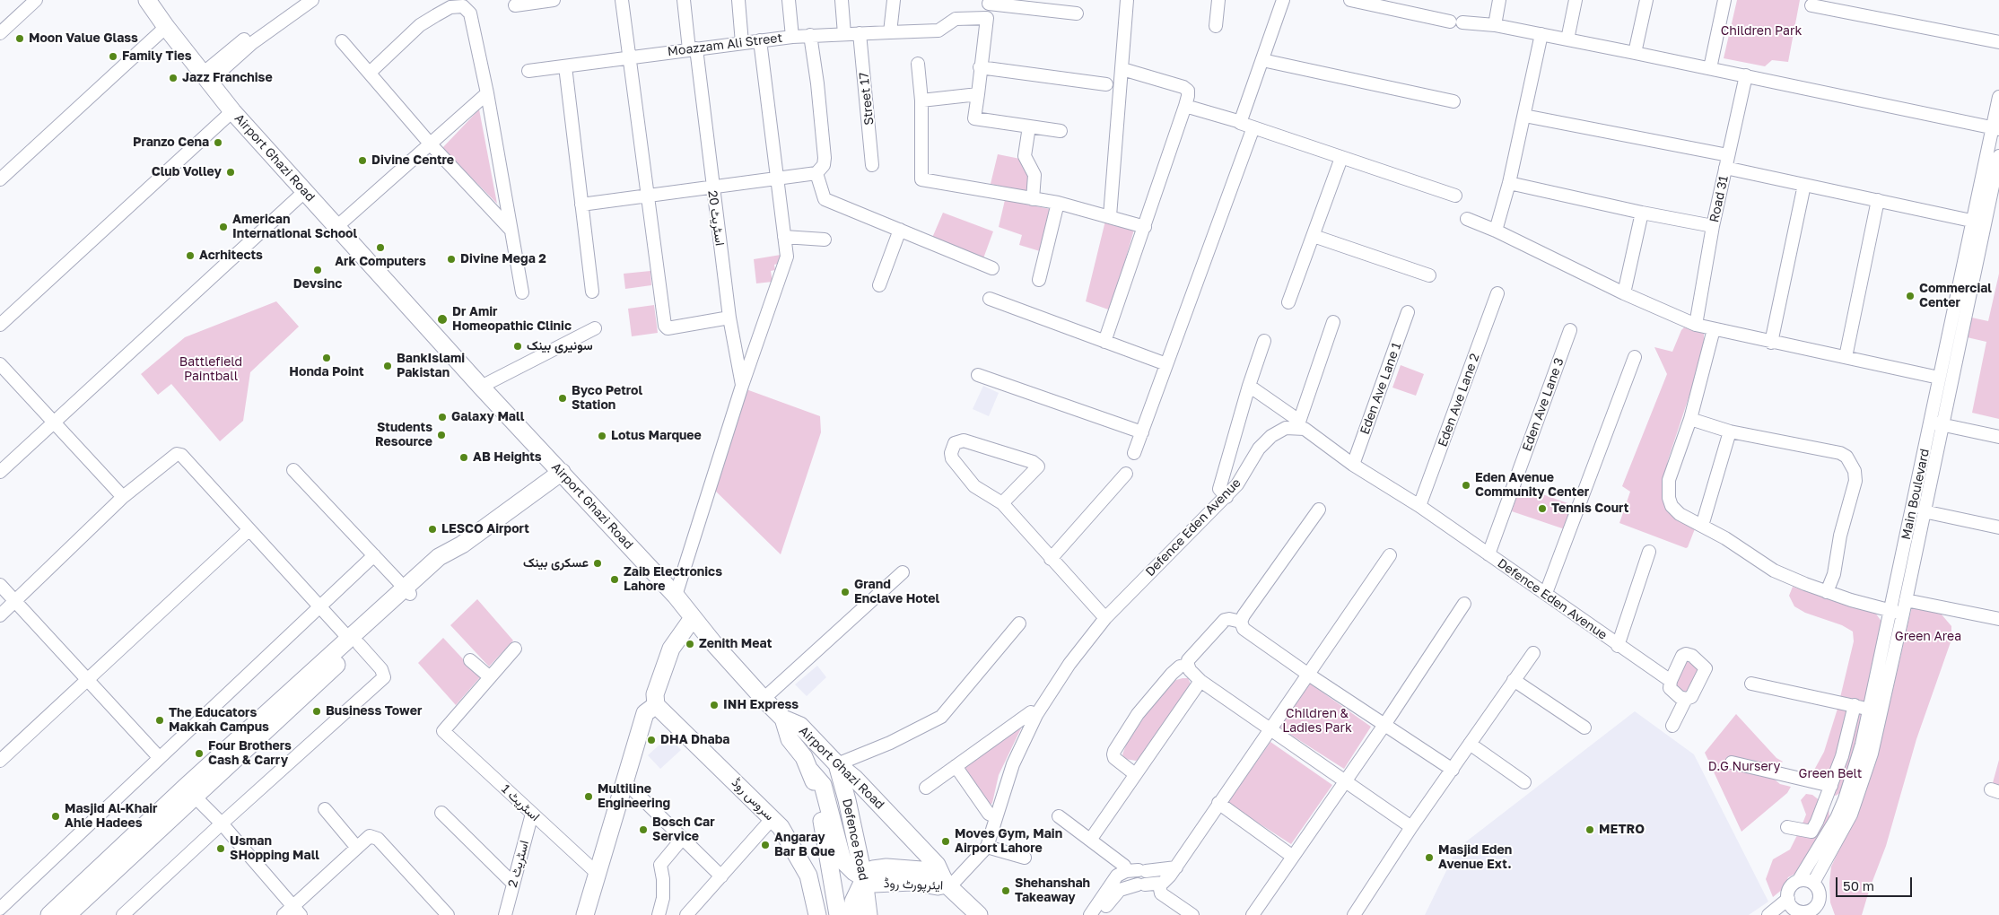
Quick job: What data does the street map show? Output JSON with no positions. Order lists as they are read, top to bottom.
{
  "streets": {
    "main road": [
      "Airport Ghazi Road",
      "سروس روڈ",
      "Defence Road",
      "ایئرپورٹ روڈ"
    ],
    "street": [
      "Moazzam Ali Street",
      "Street 17",
      "Road 31",
      "اسٹریٹ 20",
      "Eden Ave Lane 1",
      "Eden Ave Lane 2",
      "Eden Ave Lane 3",
      "Main Boulevard",
      "Defence Eden Avenue",
      "اسٹریٹ 1",
      "اسٹریٹ 2"
    ]
  },
  "crossings": [
    ["Moazzam Ali Street", "Street 17"],
    ["Moazzam Ali Street", "اسٹریٹ 20"],
    ["Airport Ghazi Road", "Defence Eden Avenue"],
    ["Airport Ghazi Road", "Defence Road"],
    ["Airport Ghazi Road", "ایئرپورٹ روڈ"],
    ["Eden Ave Lane 1", "Defence Eden Avenue"],
    ["Eden Ave Lane 2", "Defence Eden Avenue"],
    ["Eden Ave Lane 3", "Defence Eden Avenue"],
    ["Defence Eden Avenue", "ایئرپورٹ روڈ"],
    ["اسٹریٹ 1", "اسٹریٹ 2"]
  ],
  "parks": [
    "Children Park",
    "Battlefield Paintball",
    "Green Area",
    "Children & Ladies Park",
    "D.G Nursery",
    "Green Belt"
  ],
  "places": [
    "Moon Value Glass",
    "Family Ties",
    "Jazz Franchise",
    "Pranzo Cena",
    "Divine Centre",
    "Club Volley",
    "American International School",
    "Ark Computers",
    "Acrhitects",
    "Divine Mega 2",
    "Devsinc",
    "Commercial Center",
    "Dr Amir Homeopathic Clinic",
    "سونیری بینک",
    "Honda Point",
    "BankIslami Pakistan",
    "Byco Petrol Station",
    "Galaxy Mall",
    "Students Resource",
    "Lotus Marquee",
    "AB Heights",
    "Eden Avenue Community Center",
    "Tennis Court",
    "LESCO Airport",
    "عسکری بینک",
    "Zaib Electronics Lahore",
    "Grand Enclave Hotel",
    "Zenith Meat",
    "INH Express",
    "Business Tower",
    "The Educators Makkah Campus",
    "DHA Dhaba",
    "Four Brothers Cash & Carry",
    "Multiline Engineering",
    "Masjid Al-Khair Ahle Hadees",
    "Bosch Car Service",
    "METRO",
    "Moves Gym, Main Airport Lahore",
    "Angaray Bar B Que",
    "Usman SHopping Mall",
    "Masjid Eden Avenue Ext.",
    "Shehanshah Takeaway"
  ],
  "scale_bar": "50 m"
}
